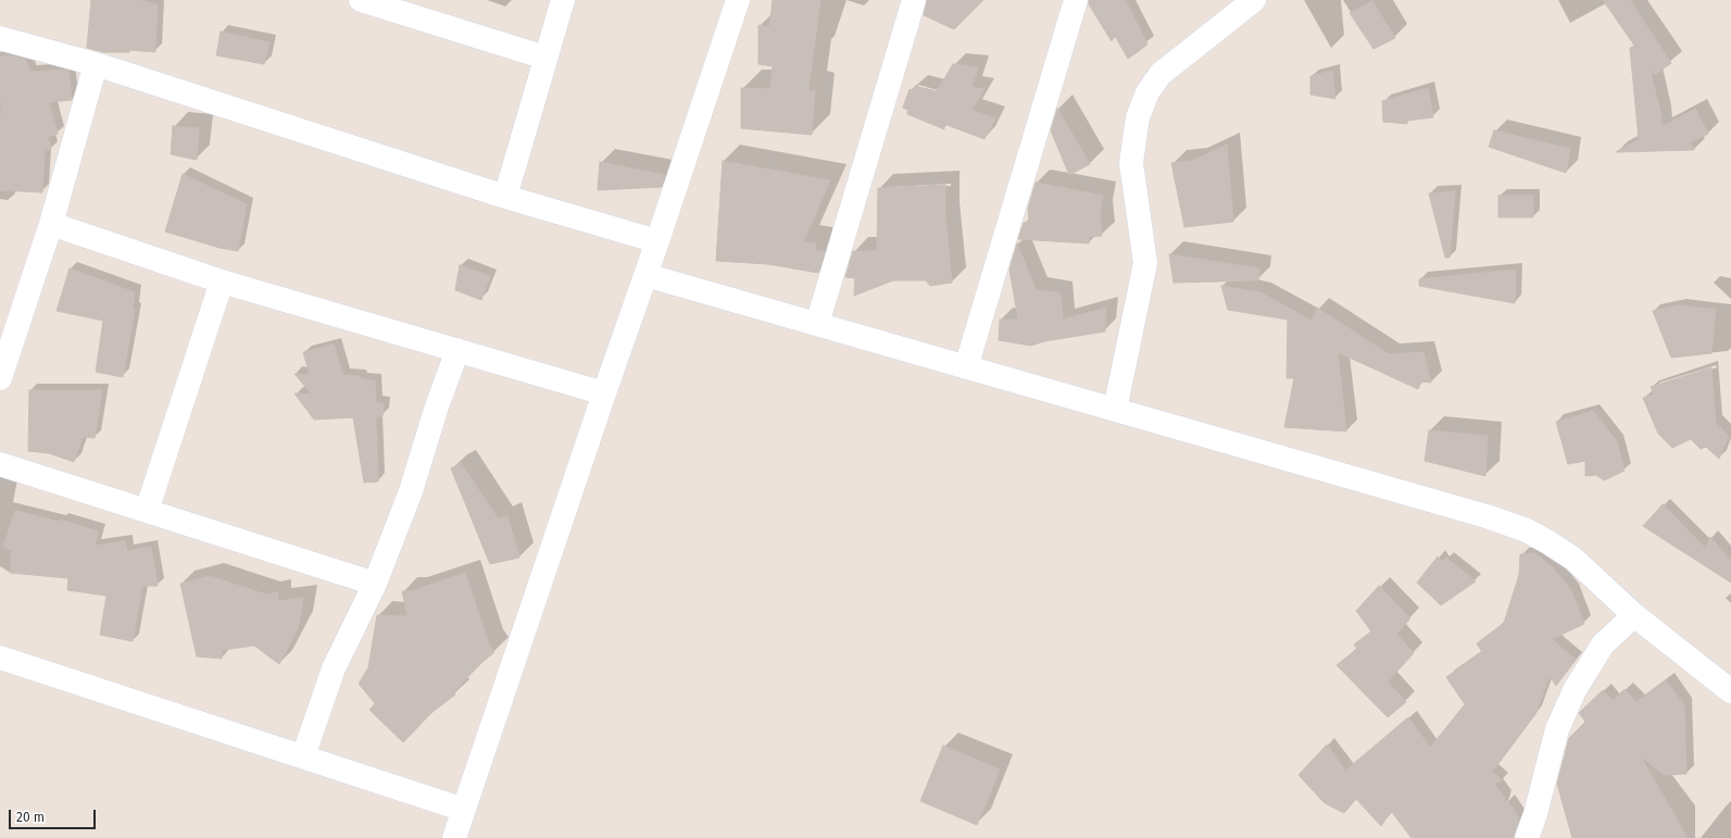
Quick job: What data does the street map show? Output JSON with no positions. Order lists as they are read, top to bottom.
{
  "scale_bar": "20 m"
}
